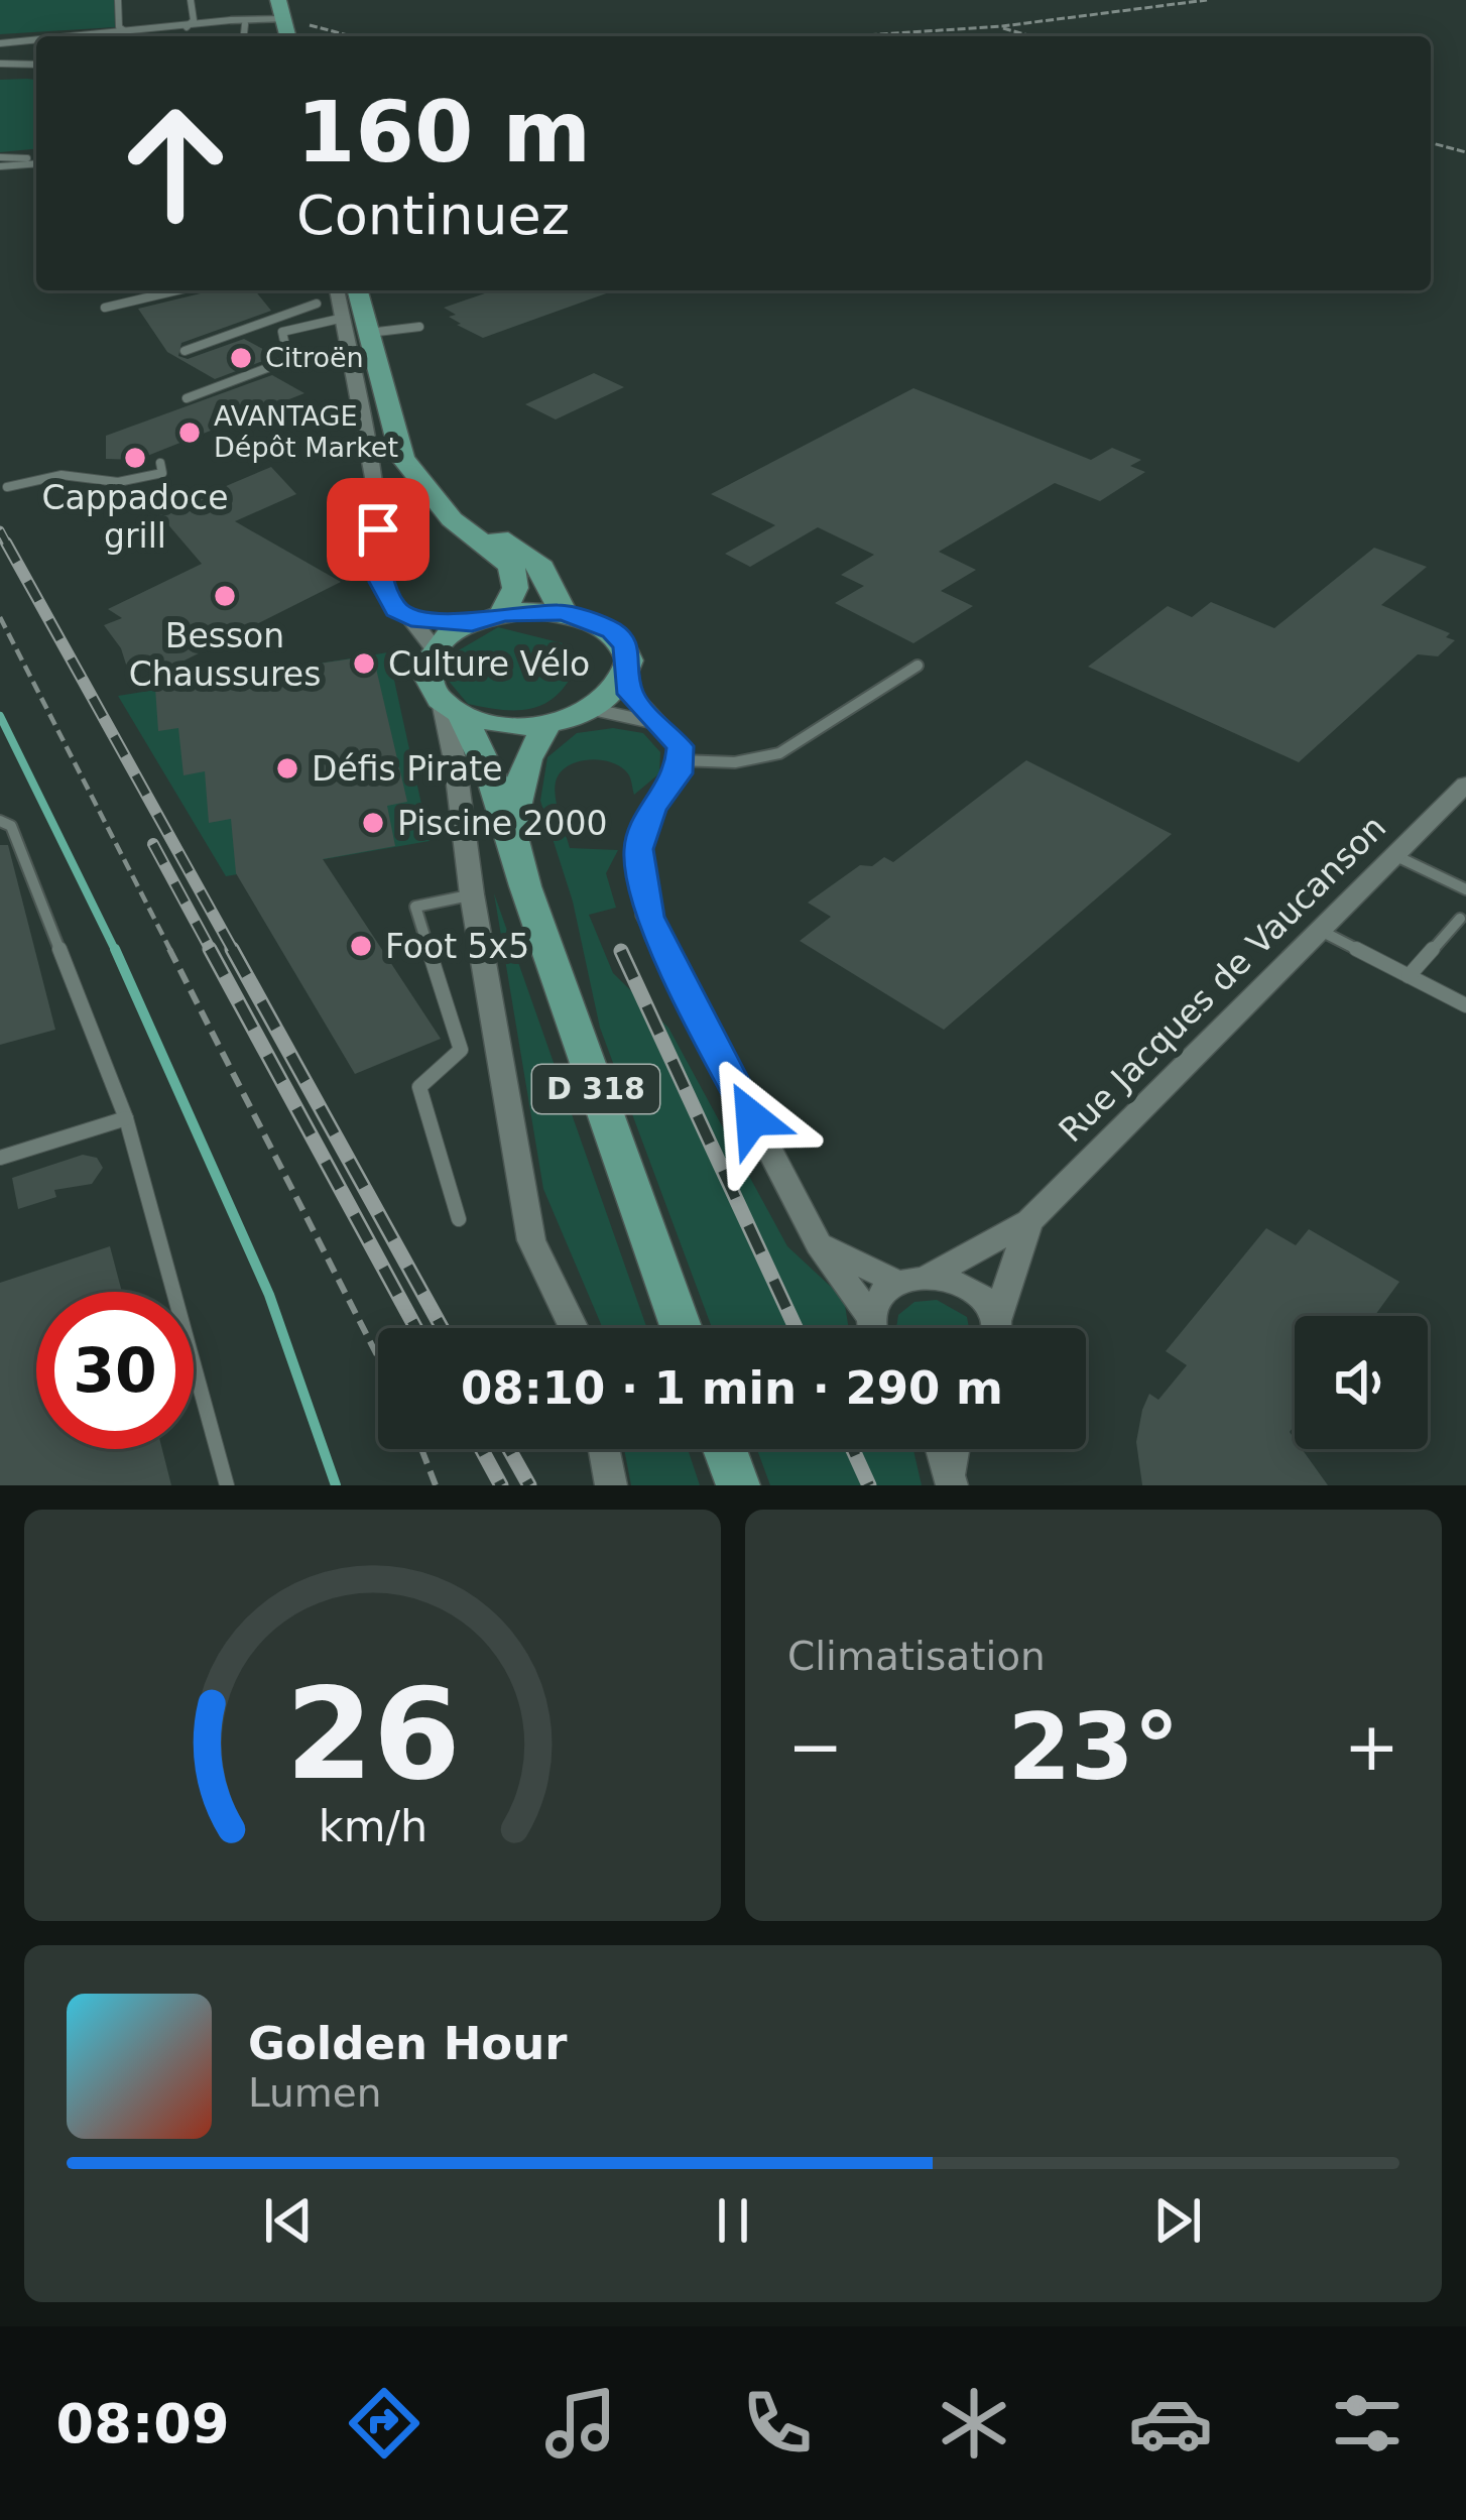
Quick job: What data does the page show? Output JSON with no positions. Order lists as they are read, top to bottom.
{
  "streets": {
    "main road": ["D 318"],
    "street": ["Rue Jacques de Vaucanson"]
  },
  "places": [
    "Citroën",
    "AVANTAGE Dépôt Market",
    "Cappadoce grill",
    "Besson Chaussures",
    "Culture Vélo",
    "Défis Pirate",
    "Piscine 2000",
    "Foot 5x5"
  ],
  "page": {
    "turn": ["160 m", "Continuez"],
    "limit": "30",
    "trip": "08:10 · 1 min · 290 m",
    "tile": "Climatisation",
    "heat": ["−", "23°", "+"],
    "song": ["Golden Hour", "Lumen"],
    "tabs": "08:09",
    "gauge": ["26", "km/h"]
  }
}
